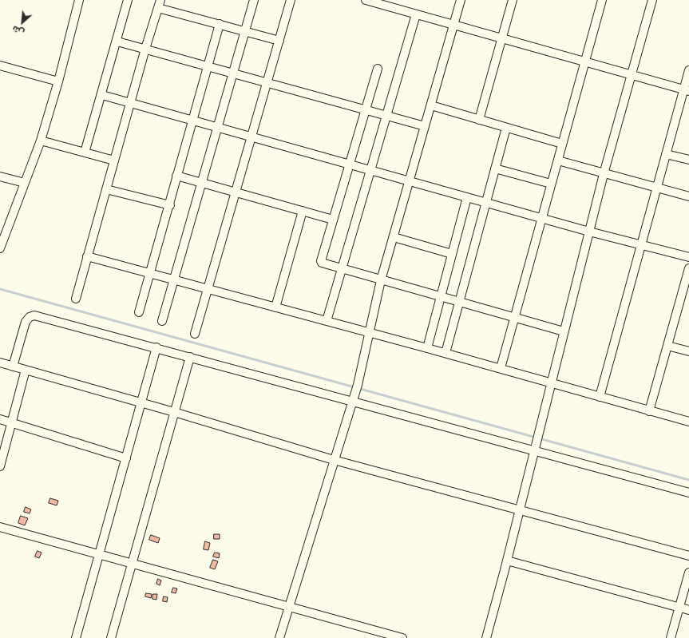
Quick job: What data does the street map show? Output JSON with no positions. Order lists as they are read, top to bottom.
{
  "north": "bottom left"
}
